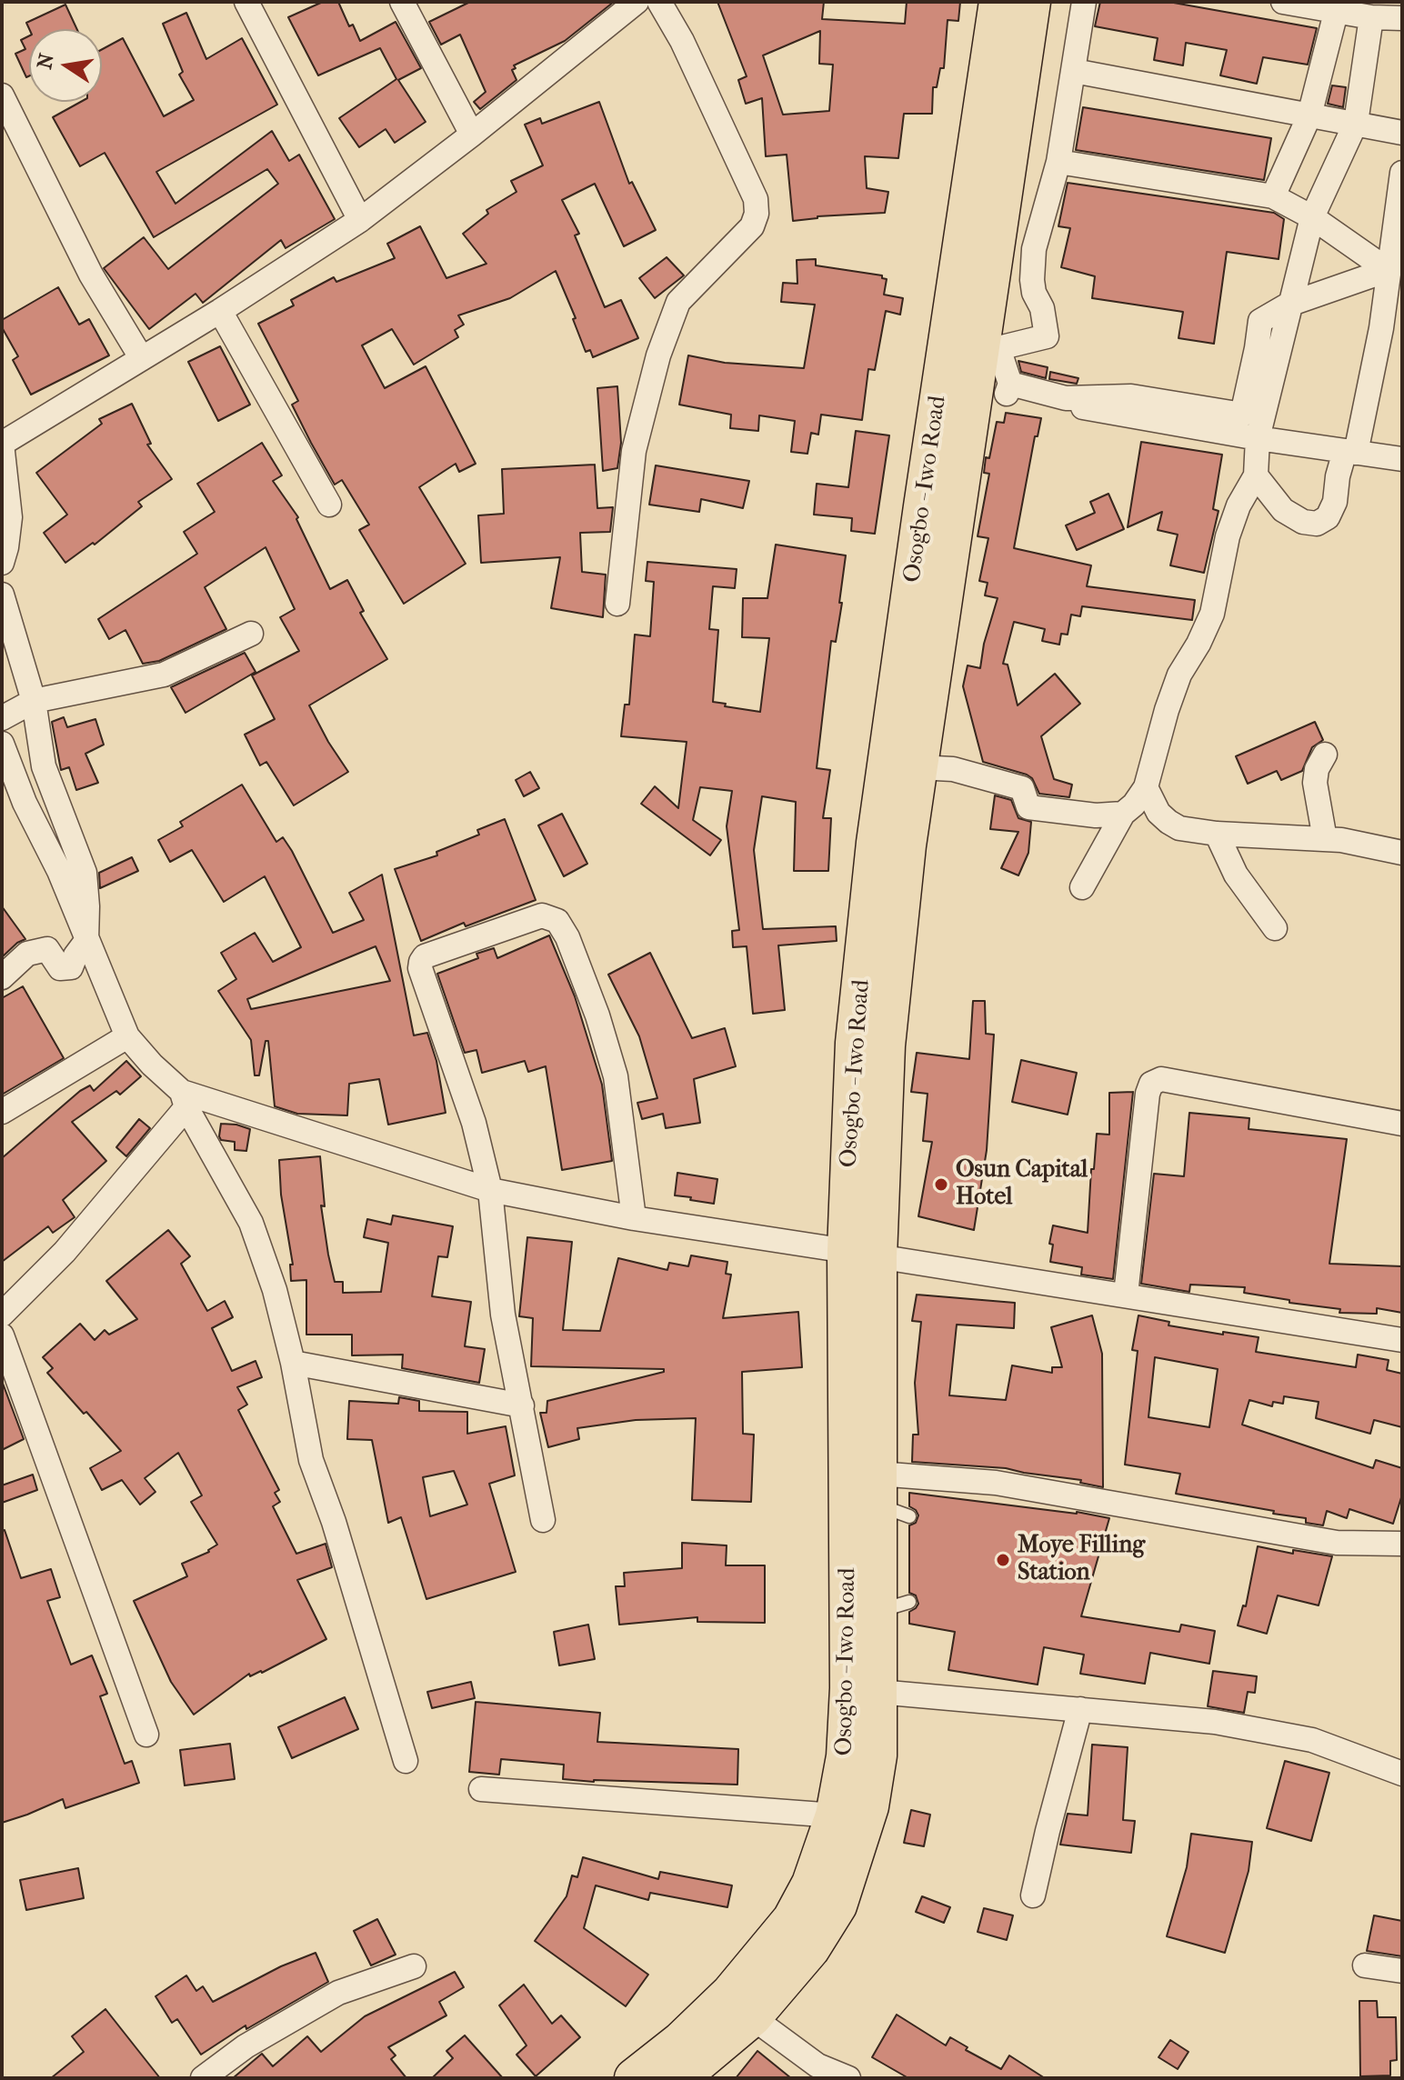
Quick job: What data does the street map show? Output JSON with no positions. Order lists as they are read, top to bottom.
{
  "streets": {
    "main road": ["Osogbo - Iwo Road"]
  },
  "places": ["Osun Capital Hotel", "Moye Filling Station"],
  "north": "left"
}
